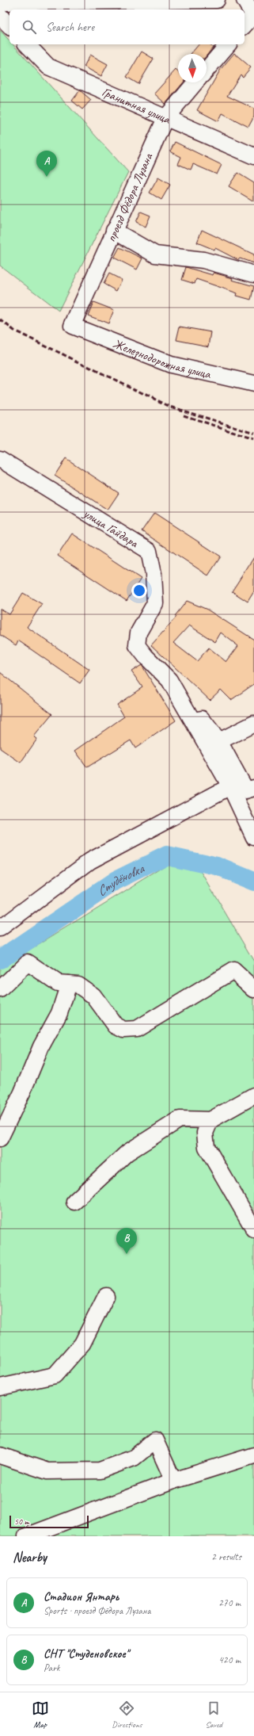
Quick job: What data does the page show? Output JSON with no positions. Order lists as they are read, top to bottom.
{
  "streets": {
    "street": [
      "Гранитная улица",
      "проезд Фёдора Лузана",
      "Железнодорожная улица",
      "улица Гайдара"
    ]
  },
  "crossings": [
    ["Гранитная улица", "проезд Фёдора Лузана"],
    ["проезд Фёдора Лузана", "Железнодорожная улица"]
  ],
  "water": ["Студёновка"],
  "scale_bar": "50 m",
  "north": "bottom",
  "page": {
    "search": "Search here",
    "pins": ["A", "B"],
    "scale": "50 m",
    "heading": ["Nearby", "2 results"],
    "list": [
      {
        "mark": "A",
        "name": "Стадион Янтарь",
        "note": "Sports · проезд Фёдора Лузана",
        "value": "270 m"
      },
      {
        "mark": "B",
        "name": "СНТ \"Студеновское\"",
        "note": "Park",
        "value": "420 m"
      }
    ],
    "nav": ["Map", "Directions", "Saved"]
  }
}
